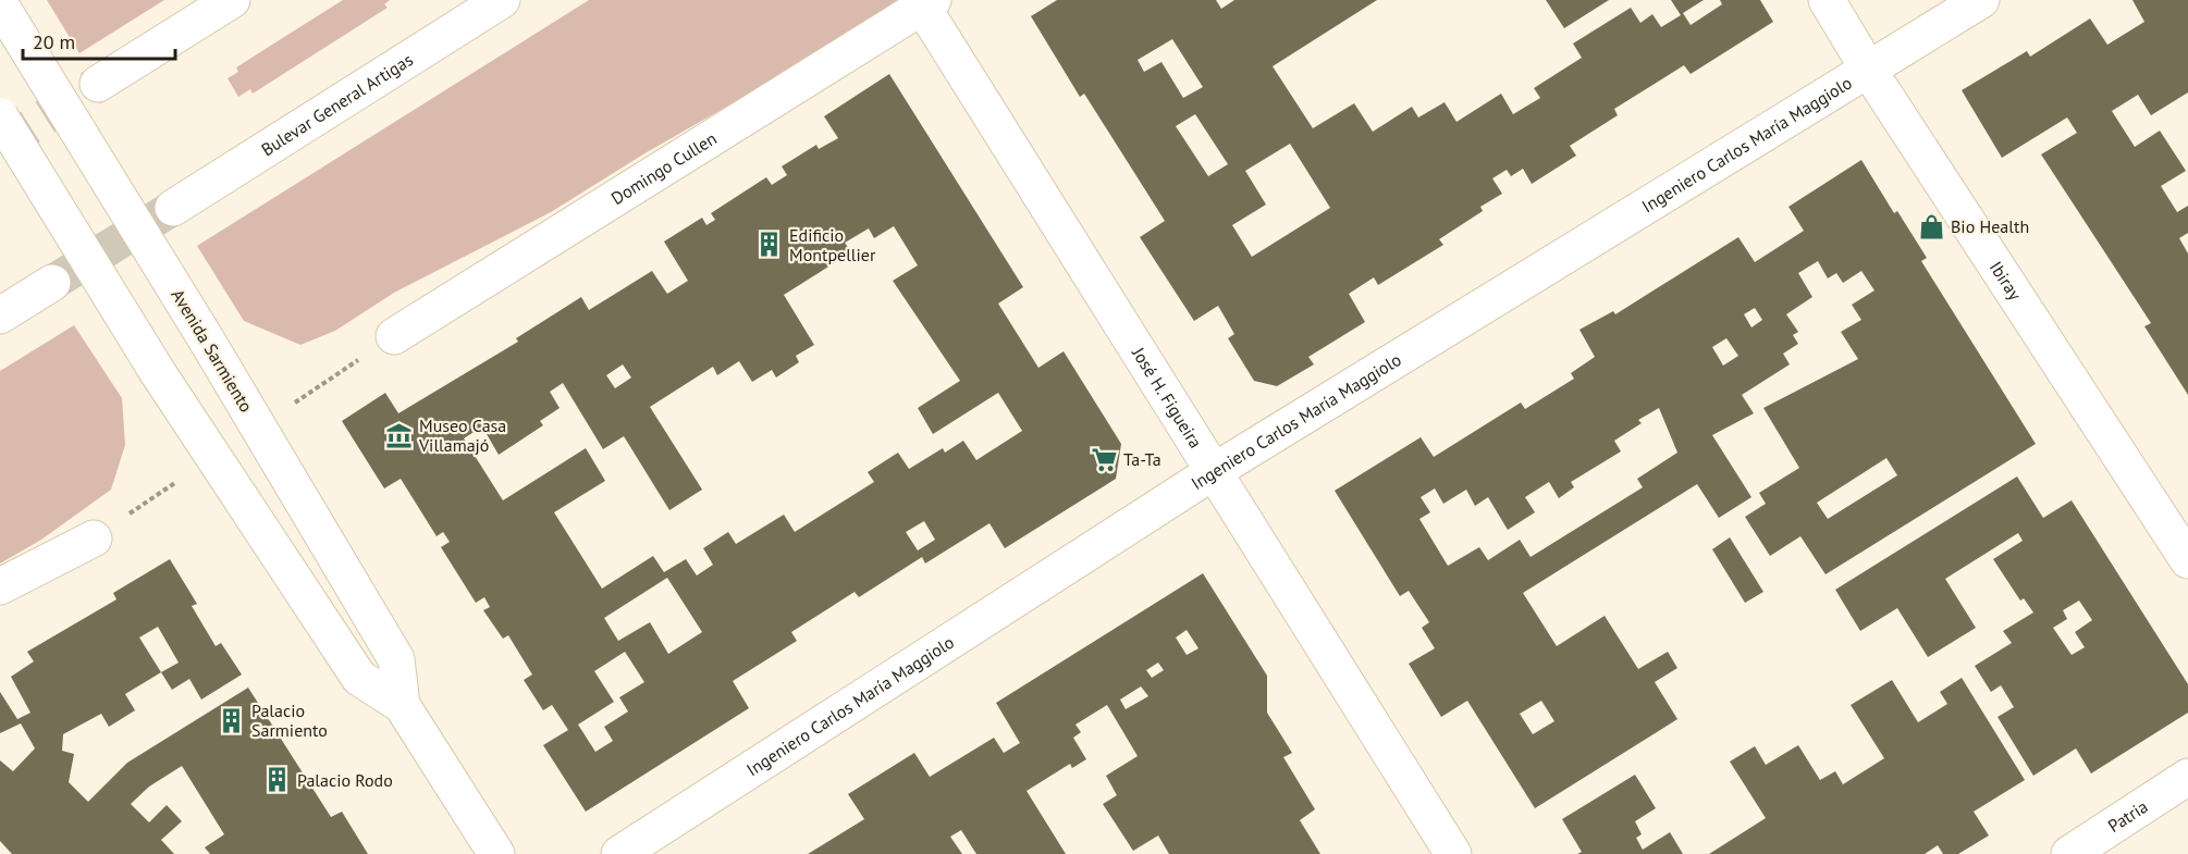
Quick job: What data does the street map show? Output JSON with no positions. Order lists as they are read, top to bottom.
{
  "streets": {
    "street": [
      "Bulevar General Artigas",
      "Ingeniero Carlos María Maggiolo",
      "Domingo Cullen",
      "Ibiray",
      "Avenida Sarmiento",
      "José H. Figueira",
      "Patria"
    ]
  },
  "crossings": [
    ["Ingeniero Carlos María Maggiolo", "Ibiray"],
    ["Ingeniero Carlos María Maggiolo", "José H. Figueira"],
    ["Domingo Cullen", "José H. Figueira"]
  ],
  "places": {
    "shop": ["Bio Health"],
    "building": ["Edificio Montpellier", "Palacio Sarmiento", "Palacio Rodo"],
    "museum": ["Museo Casa Villamajó"],
    "supermarket": ["Ta-Ta"]
  },
  "scale_bar": "20 m"
}
